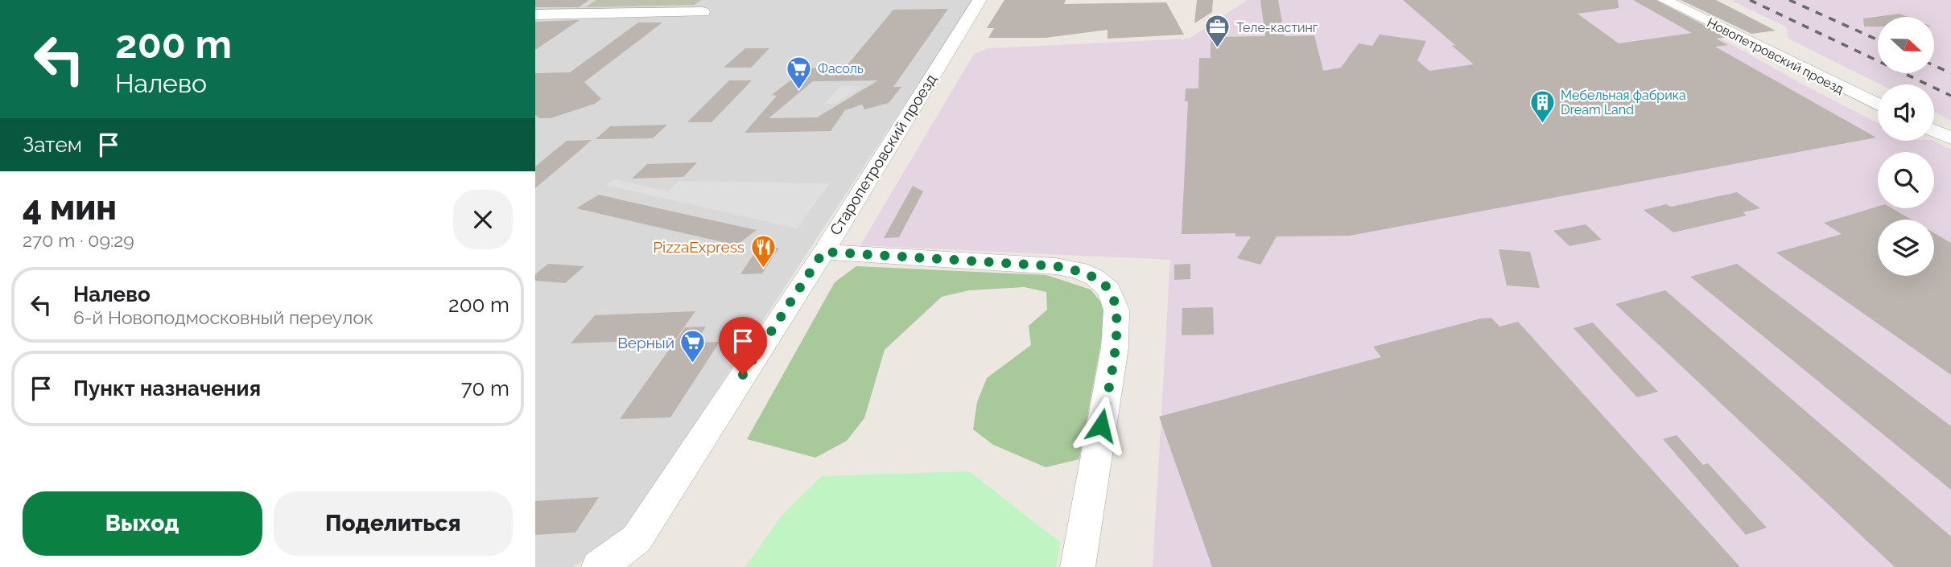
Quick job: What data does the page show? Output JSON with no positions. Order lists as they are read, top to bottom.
{
  "streets": {
    "street": ["Новопетровский проезд", "Старопетровский проезд"]
  },
  "places": {
    "office": ["Теле-кастинг"],
    "supermarket": ["Фасоль", "Верный"],
    "building": ["Мебельная фабрика Dream Land"],
    "restaurant": ["PizzaExpress"]
  },
  "north": "right",
  "page": {
    "turn": ["200 m", "Налево"],
    "then": "Затем",
    "heading": ["4 мин", "270 m · 09:29"],
    "list": [
      {
        "name": "Налево",
        "note": "6-й Новоподмосковный переулок",
        "value": "200 m"
      },
      {
        "name": "Пункт назначения",
        "value": "70 m"
      }
    ],
    "buttons": ["Выход", "Поделиться"]
  }
}
